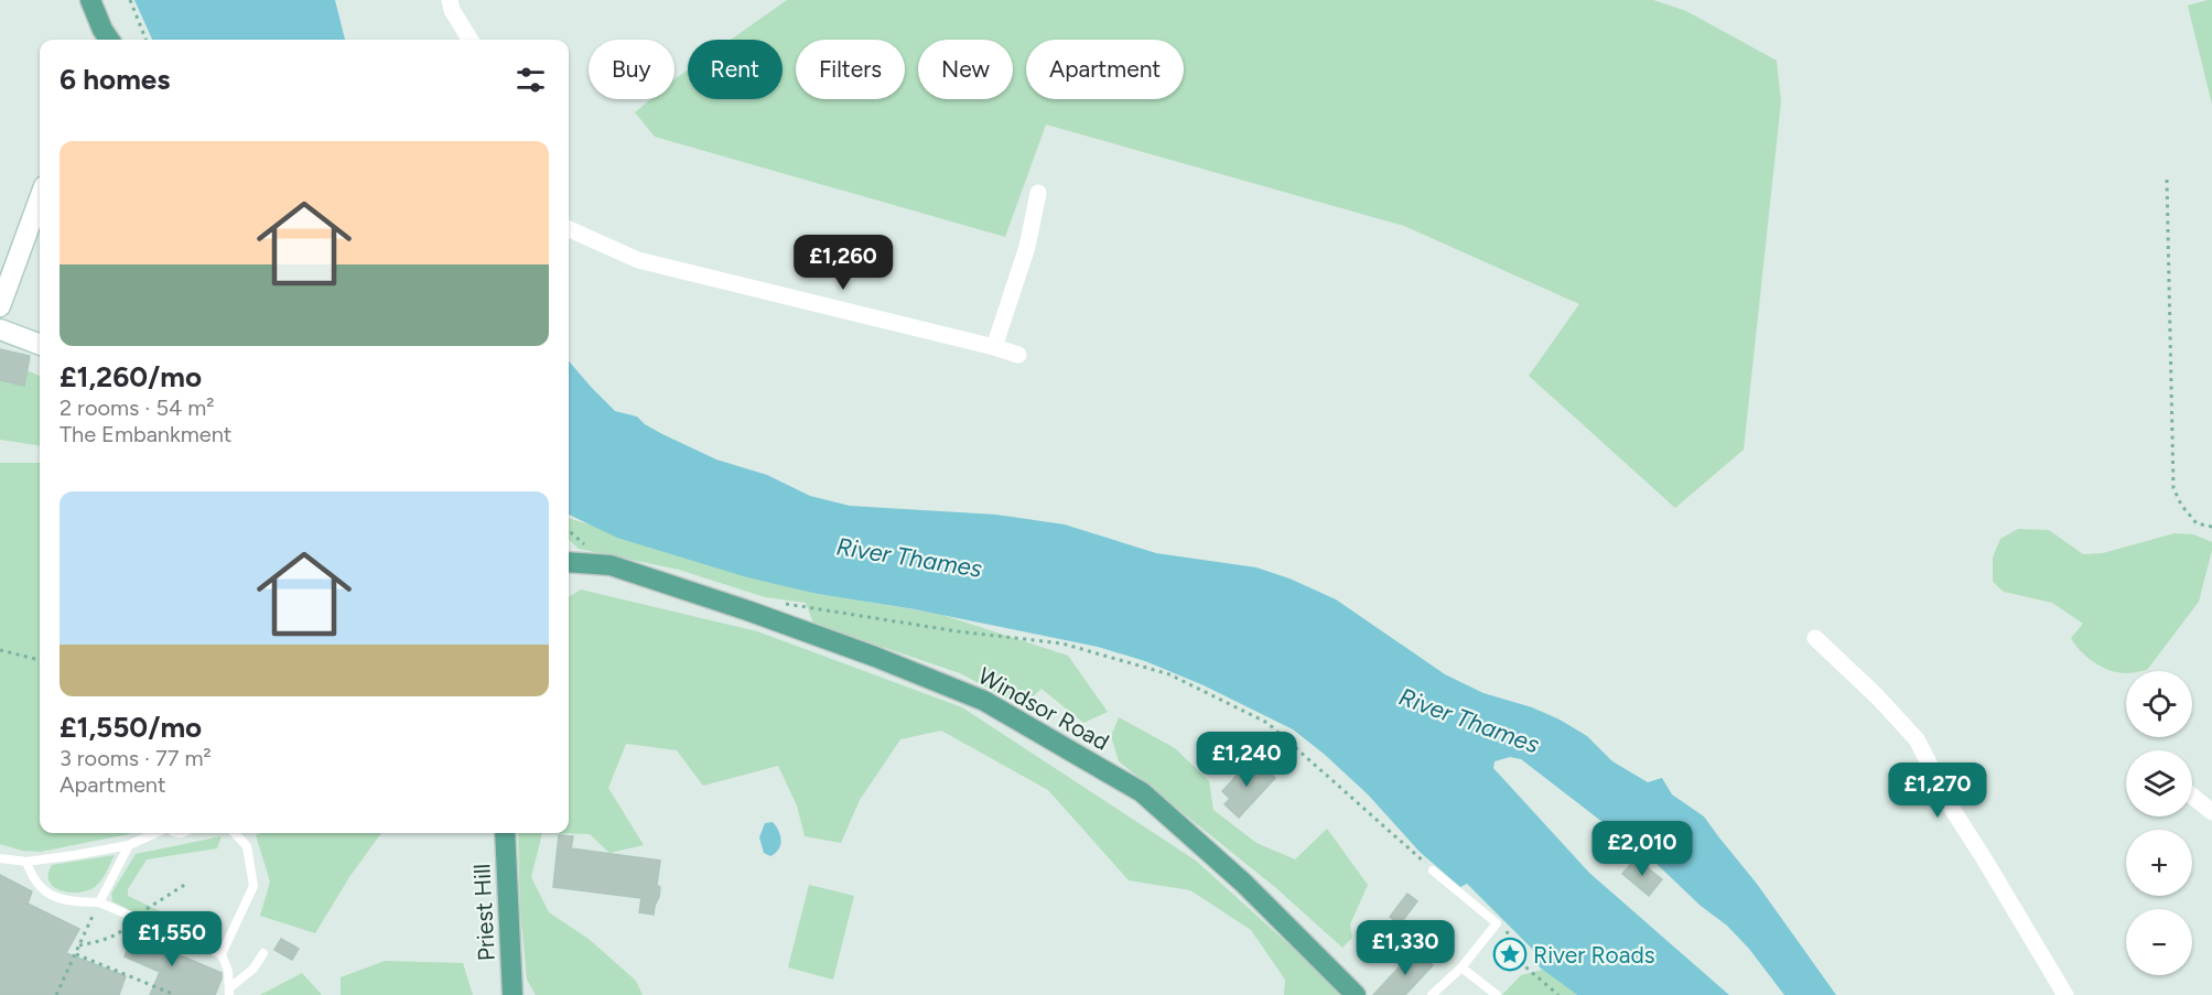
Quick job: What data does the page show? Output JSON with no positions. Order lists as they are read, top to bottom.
{
  "streets": {
    "main road": ["Windsor Road", "Priest Hill"]
  },
  "water": ["River Thames"],
  "places": {
    "place": ["River Roads"]
  },
  "page": {
    "chip": [
      "Buy",
      "Rent",
      "Filters",
      "New",
      "Apartment"
    ],
    "heading": "6 homes",
    "list": [
      {
        "name": "£1,260/mo",
        "note": "2 rooms · 54 m² · The Embankment"
      },
      {
        "name": "£1,550/mo",
        "note": "3 rooms · 77 m² · Apartment"
      }
    ],
    "price": [
      "£1,260",
      "£1,240",
      "£1,270",
      "£2,010",
      "£1,550",
      "£1,330"
    ],
    "map_buttons": ["+", "−"]
  }
}
